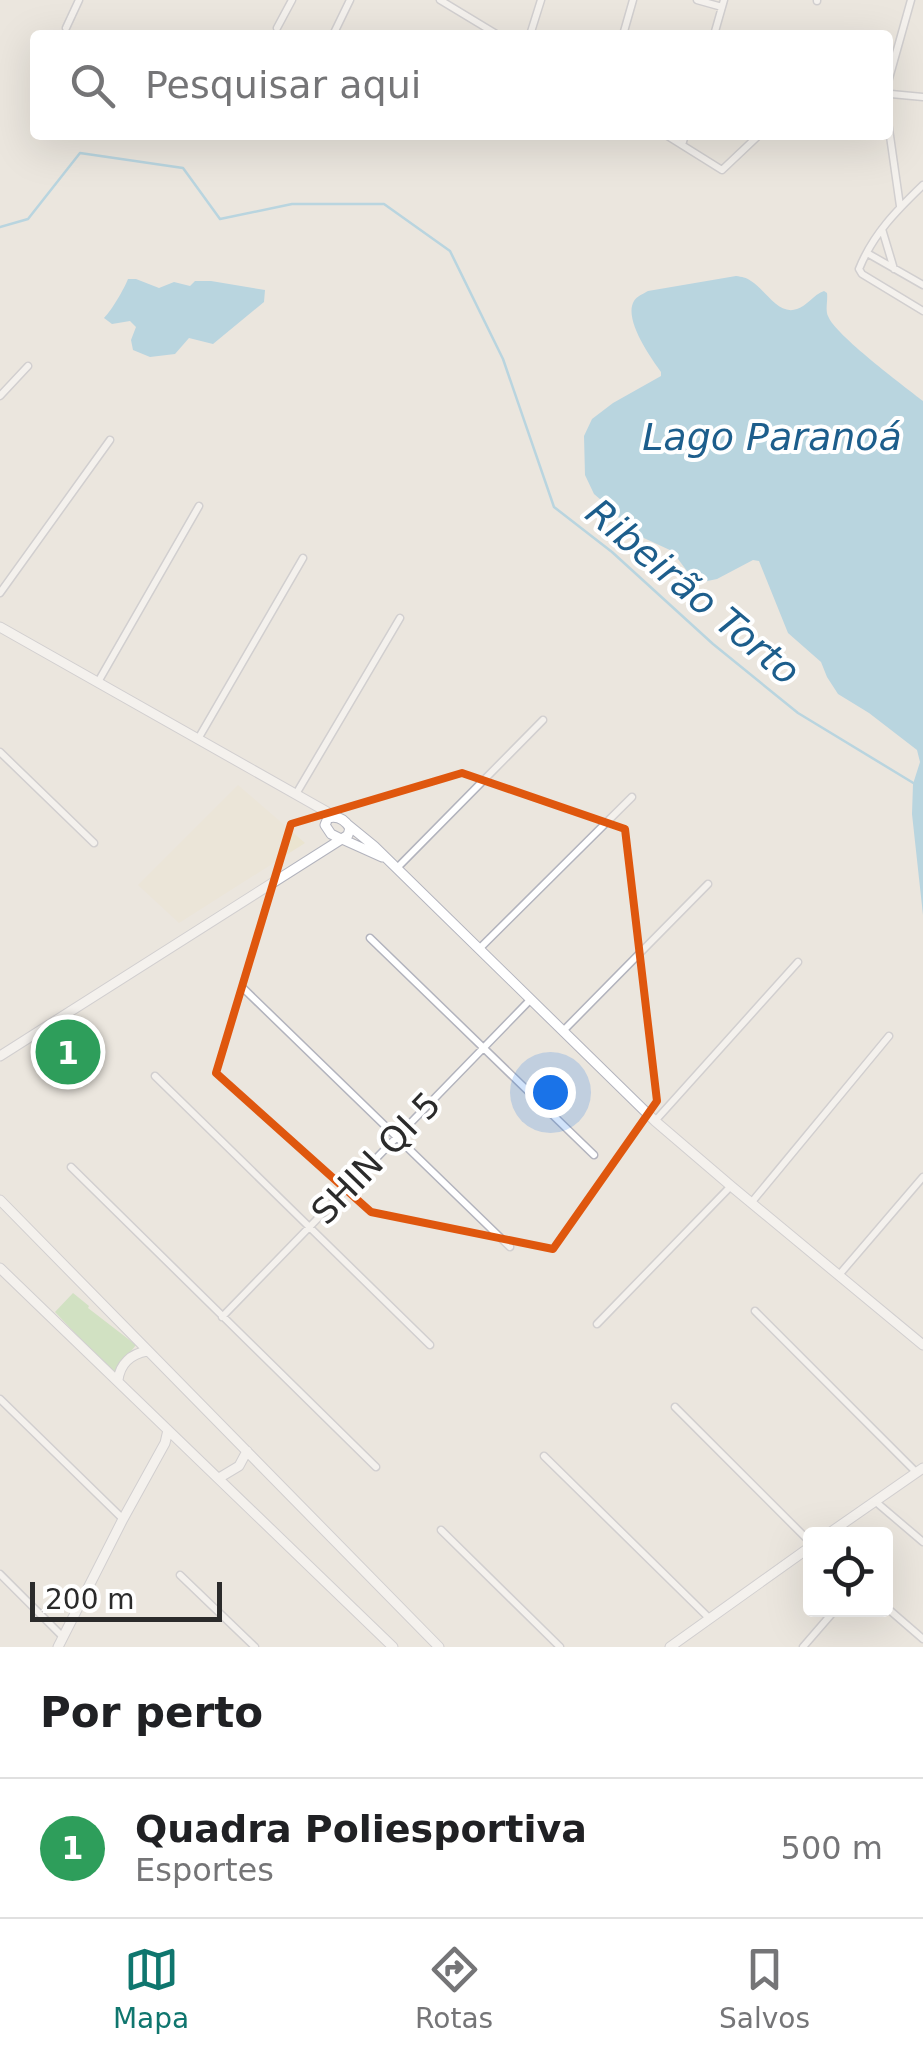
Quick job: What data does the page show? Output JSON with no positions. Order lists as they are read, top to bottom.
{
  "streets": {
    "street": ["SHIN QI 5"]
  },
  "water": ["Lago Paranoá", "Ribeirão Torto"],
  "scale_bar": "200 m",
  "page": {
    "search": "Pesquisar aqui",
    "pins": "1",
    "scale": "200 m",
    "heading": "Por perto",
    "list": [
      {
        "mark": "1",
        "name": "Quadra Poliesportiva",
        "note": "Esportes",
        "value": "500 m"
      }
    ],
    "nav": ["Mapa", "Rotas", "Salvos"]
  }
}
